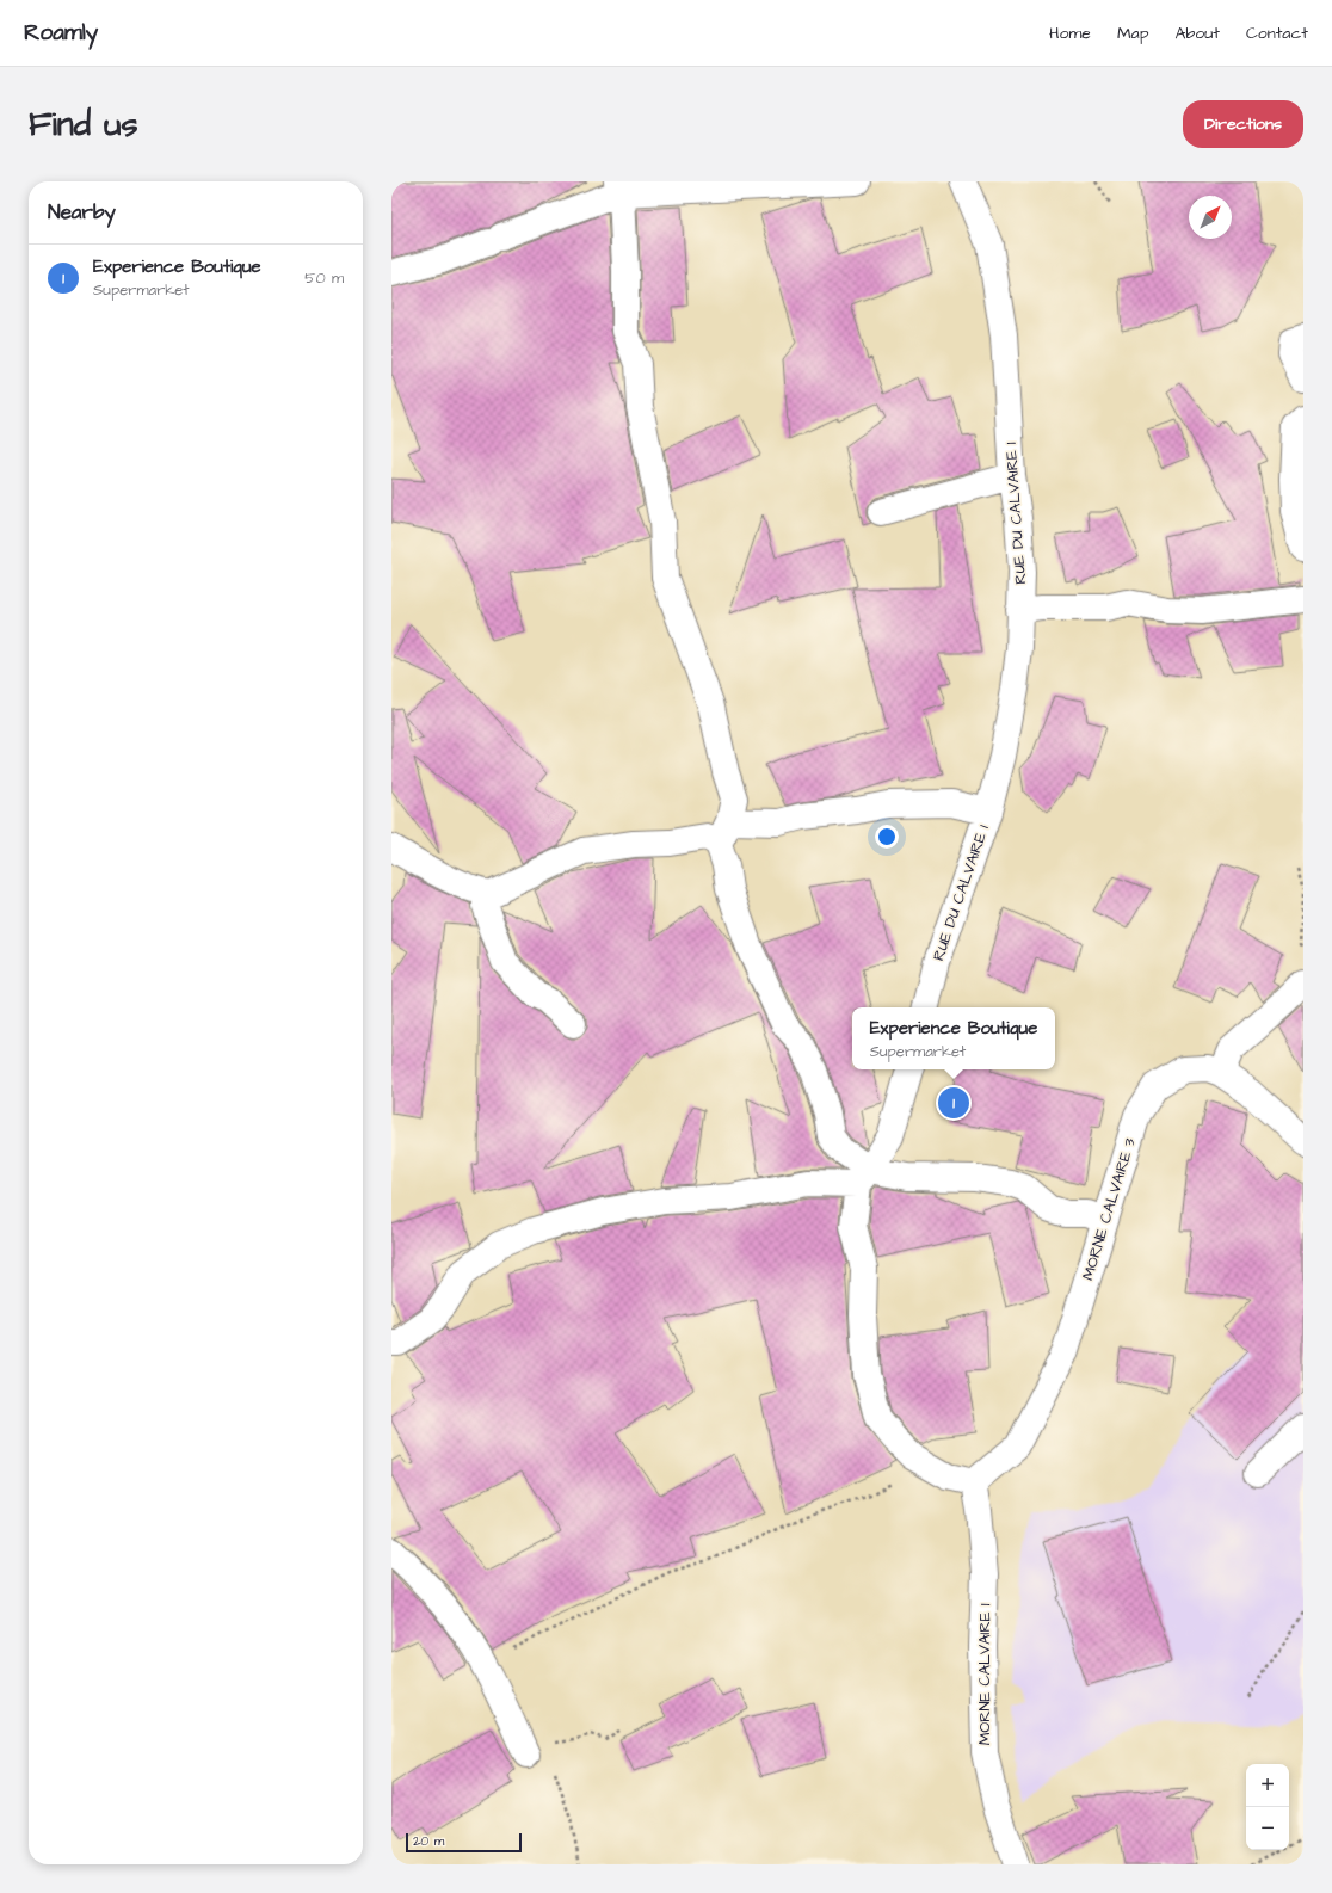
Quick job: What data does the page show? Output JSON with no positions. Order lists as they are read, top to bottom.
{
  "streets": {
    "street": ["RUE DU CALVAIRE 1", "MORNE CALVAIRE 3", "MORNE CALVAIRE 1"]
  },
  "crossings": [
    ["MORNE CALVAIRE 3", "MORNE CALVAIRE 1"]
  ],
  "scale_bar": "20 m",
  "north": "top right",
  "page": {
    "header": "Roamly",
    "nav": [
      "Home",
      "Map",
      "About",
      "Contact"
    ],
    "buttons": "Directions",
    "title": "Find us",
    "heading": "Nearby",
    "list": [
      {
        "mark": "1",
        "name": "Experience Boutique",
        "note": "Supermarket",
        "value": "50 m"
      }
    ],
    "popup": ["Experience Boutique", "Supermarket"],
    "pins": "1",
    "map_buttons": ["+", "−"],
    "scale": "20 m"
  }
}
